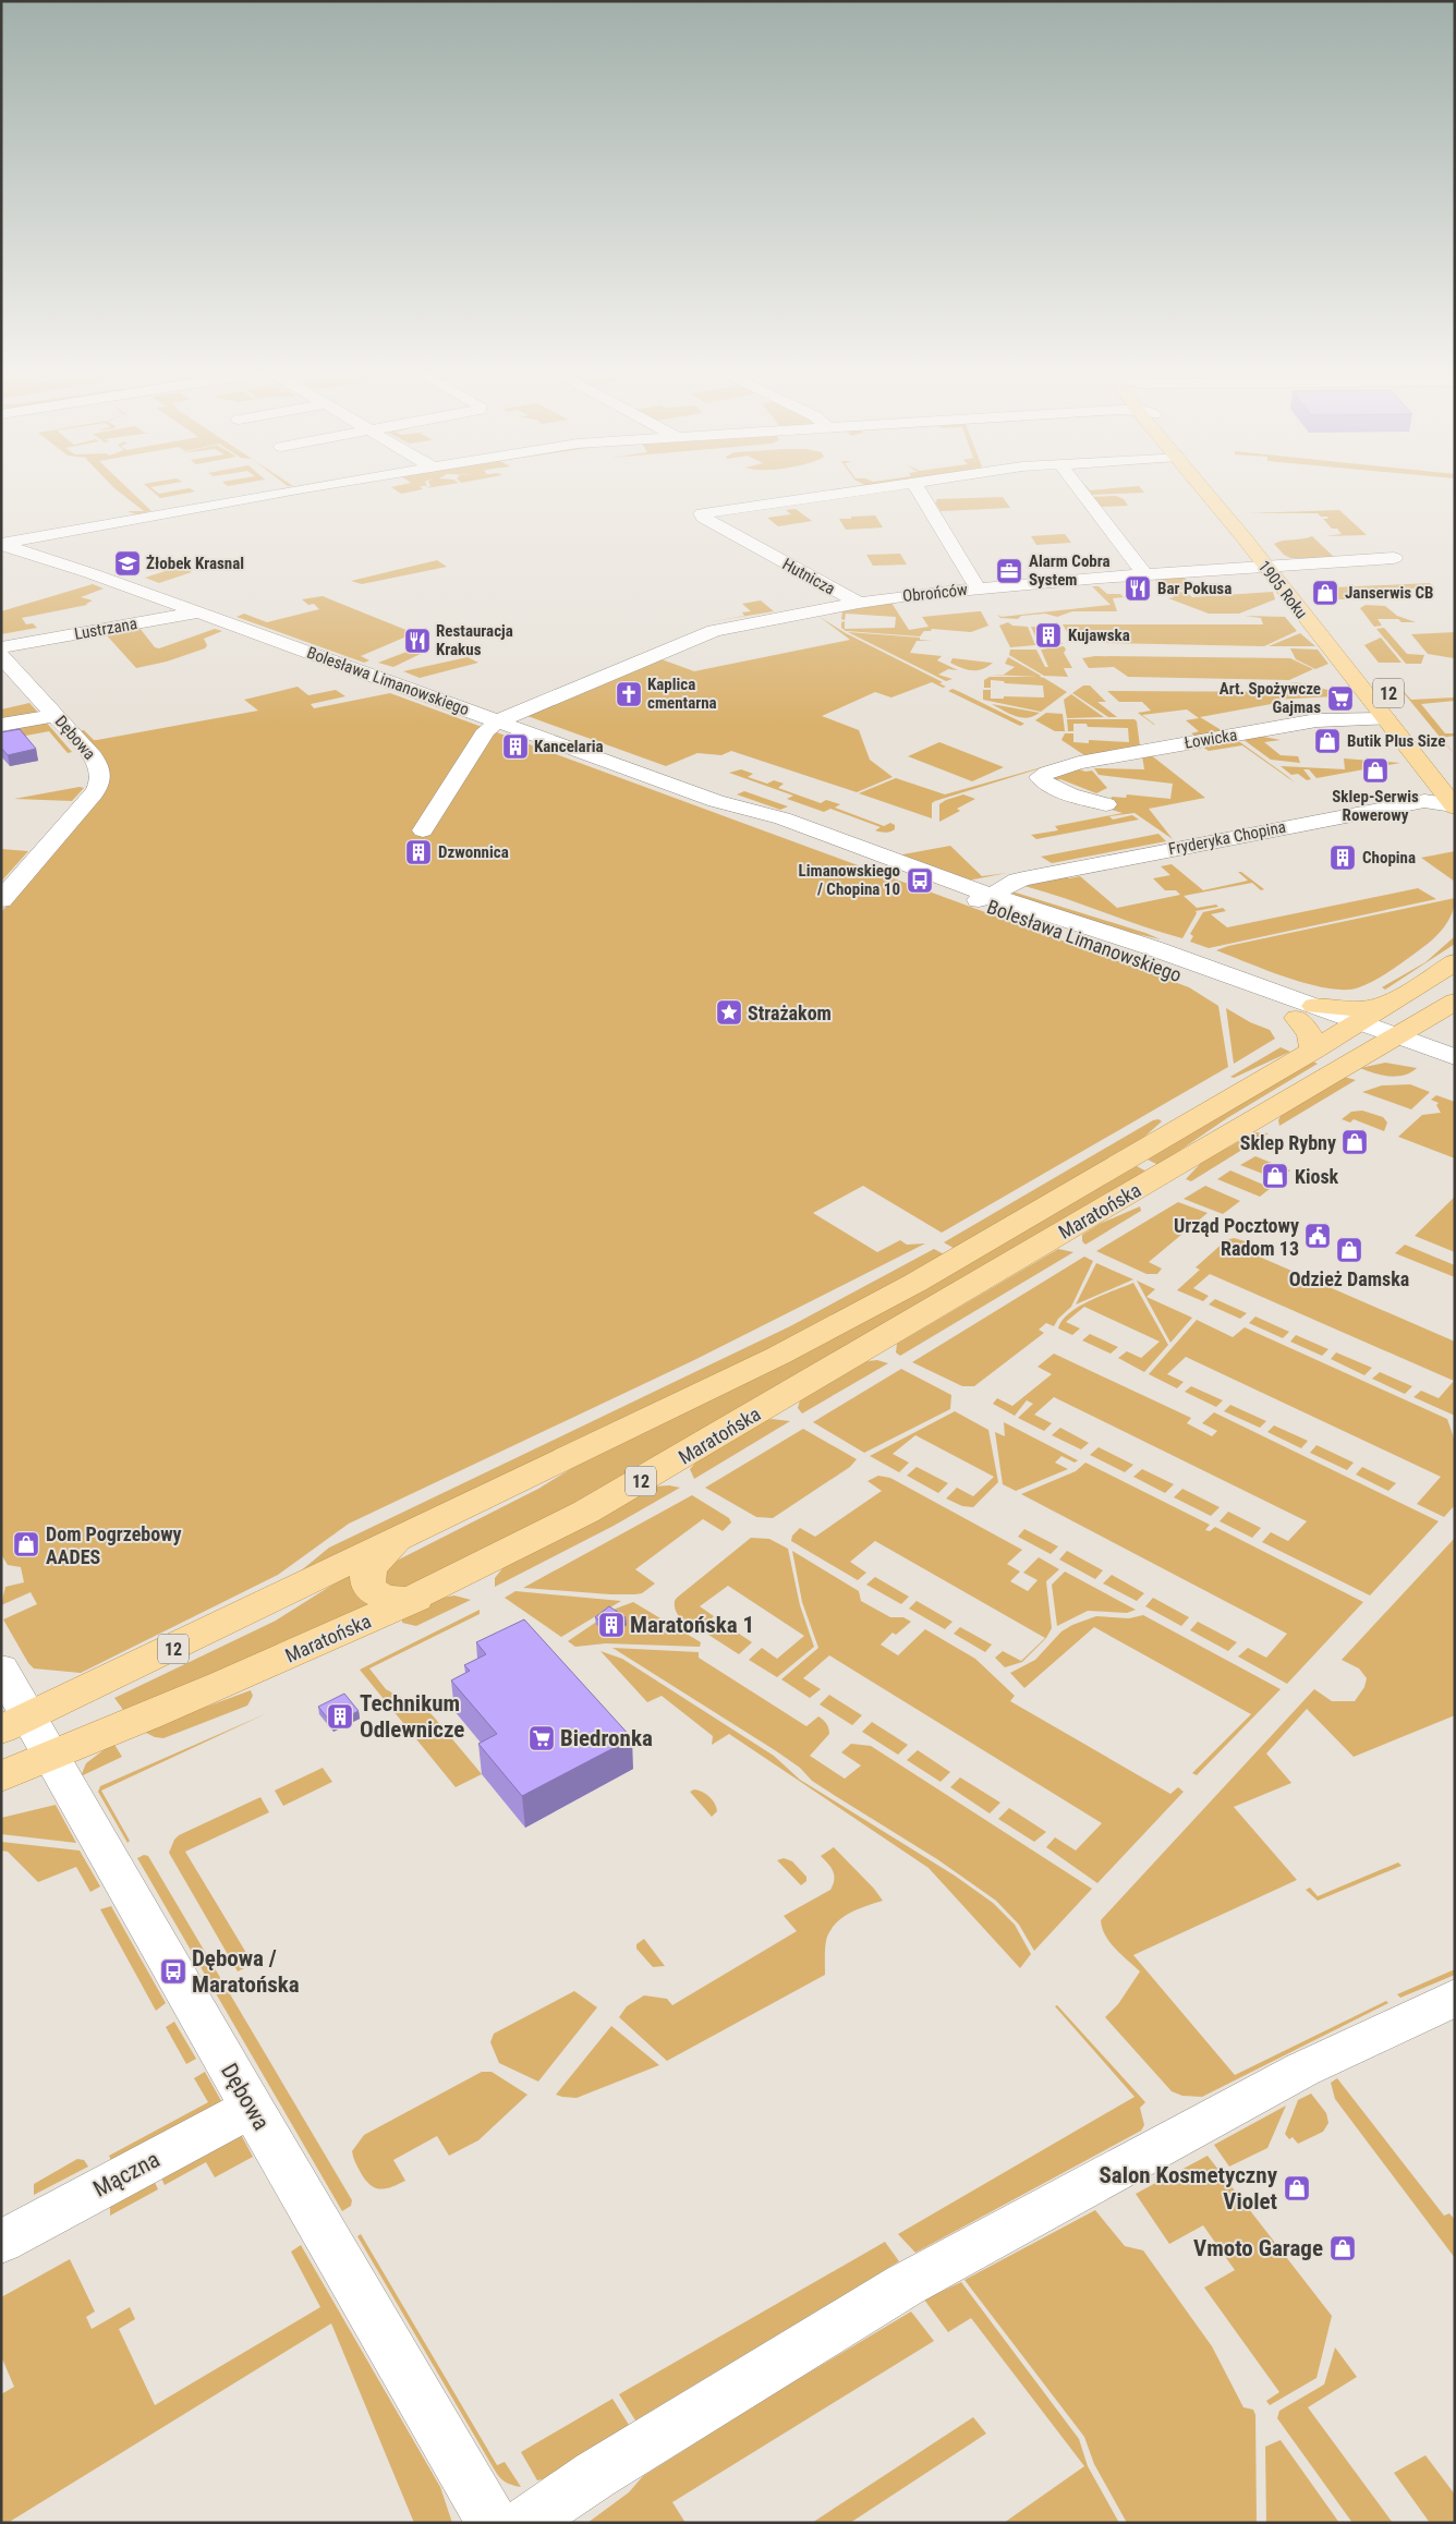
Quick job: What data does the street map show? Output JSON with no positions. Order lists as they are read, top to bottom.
{
  "streets": {
    "main road": ["1905 Roku", "12", "Maratońska"],
    "street": [
      "Hutnicza",
      "Obrońców",
      "Lustrzana",
      "Bolesława Limanowskiego",
      "Dębowa",
      "Łowicka",
      "Fryderyka Chopina",
      "Mączna"
    ]
  },
  "crossings": [
    ["Hutnicza", "Obrońców"],
    ["1905 Roku", "Obrońców"],
    ["1905 Roku", "Łowicka"],
    ["1905 Roku", "Fryderyka Chopina"],
    ["Obrońców", "Bolesława Limanowskiego"],
    ["Lustrzana", "Bolesława Limanowskiego"],
    ["Lustrzana", "Dębowa"],
    ["Bolesława Limanowskiego", "12"],
    ["Bolesława Limanowskiego", "Fryderyka Chopina"],
    ["Bolesława Limanowskiego", "Maratońska"],
    ["12", "Maratońska"],
    ["Dębowa", "Maratońska"],
    ["Dębowa", "Mączna"]
  ],
  "places": {
    "school or university": ["Żłobek Krasnal"],
    "office": ["Alarm Cobra System"],
    "restaurant": ["Bar Pokusa", "Restauracja Krakus"],
    "shop": [
      "Janserwis CB",
      "Butik Plus Size",
      "Sklep-Serwis Rowerowy",
      "Sklep Rybny",
      "Kiosk",
      "Odzież Damska",
      "Dom Pogrzebowy AADES",
      "Salon Kosmetyczny Violet",
      "Vmoto Garage"
    ],
    "building": [
      "Kujawska",
      "Kancelaria",
      "Dzwonnica",
      "Chopina",
      "Maratońska 1",
      "Technikum Odlewnicze"
    ],
    "church": ["Kaplica cmentarna"],
    "supermarket": ["Art. Spożywcze Gajmas", "Biedronka"],
    "bus stop": ["Limanowskiego / Chopina 10", "Dębowa / Maratońska"],
    "place": ["Strażakom"],
    "public building": ["Urząd Pocztowy Radom 13"]
  }
}
